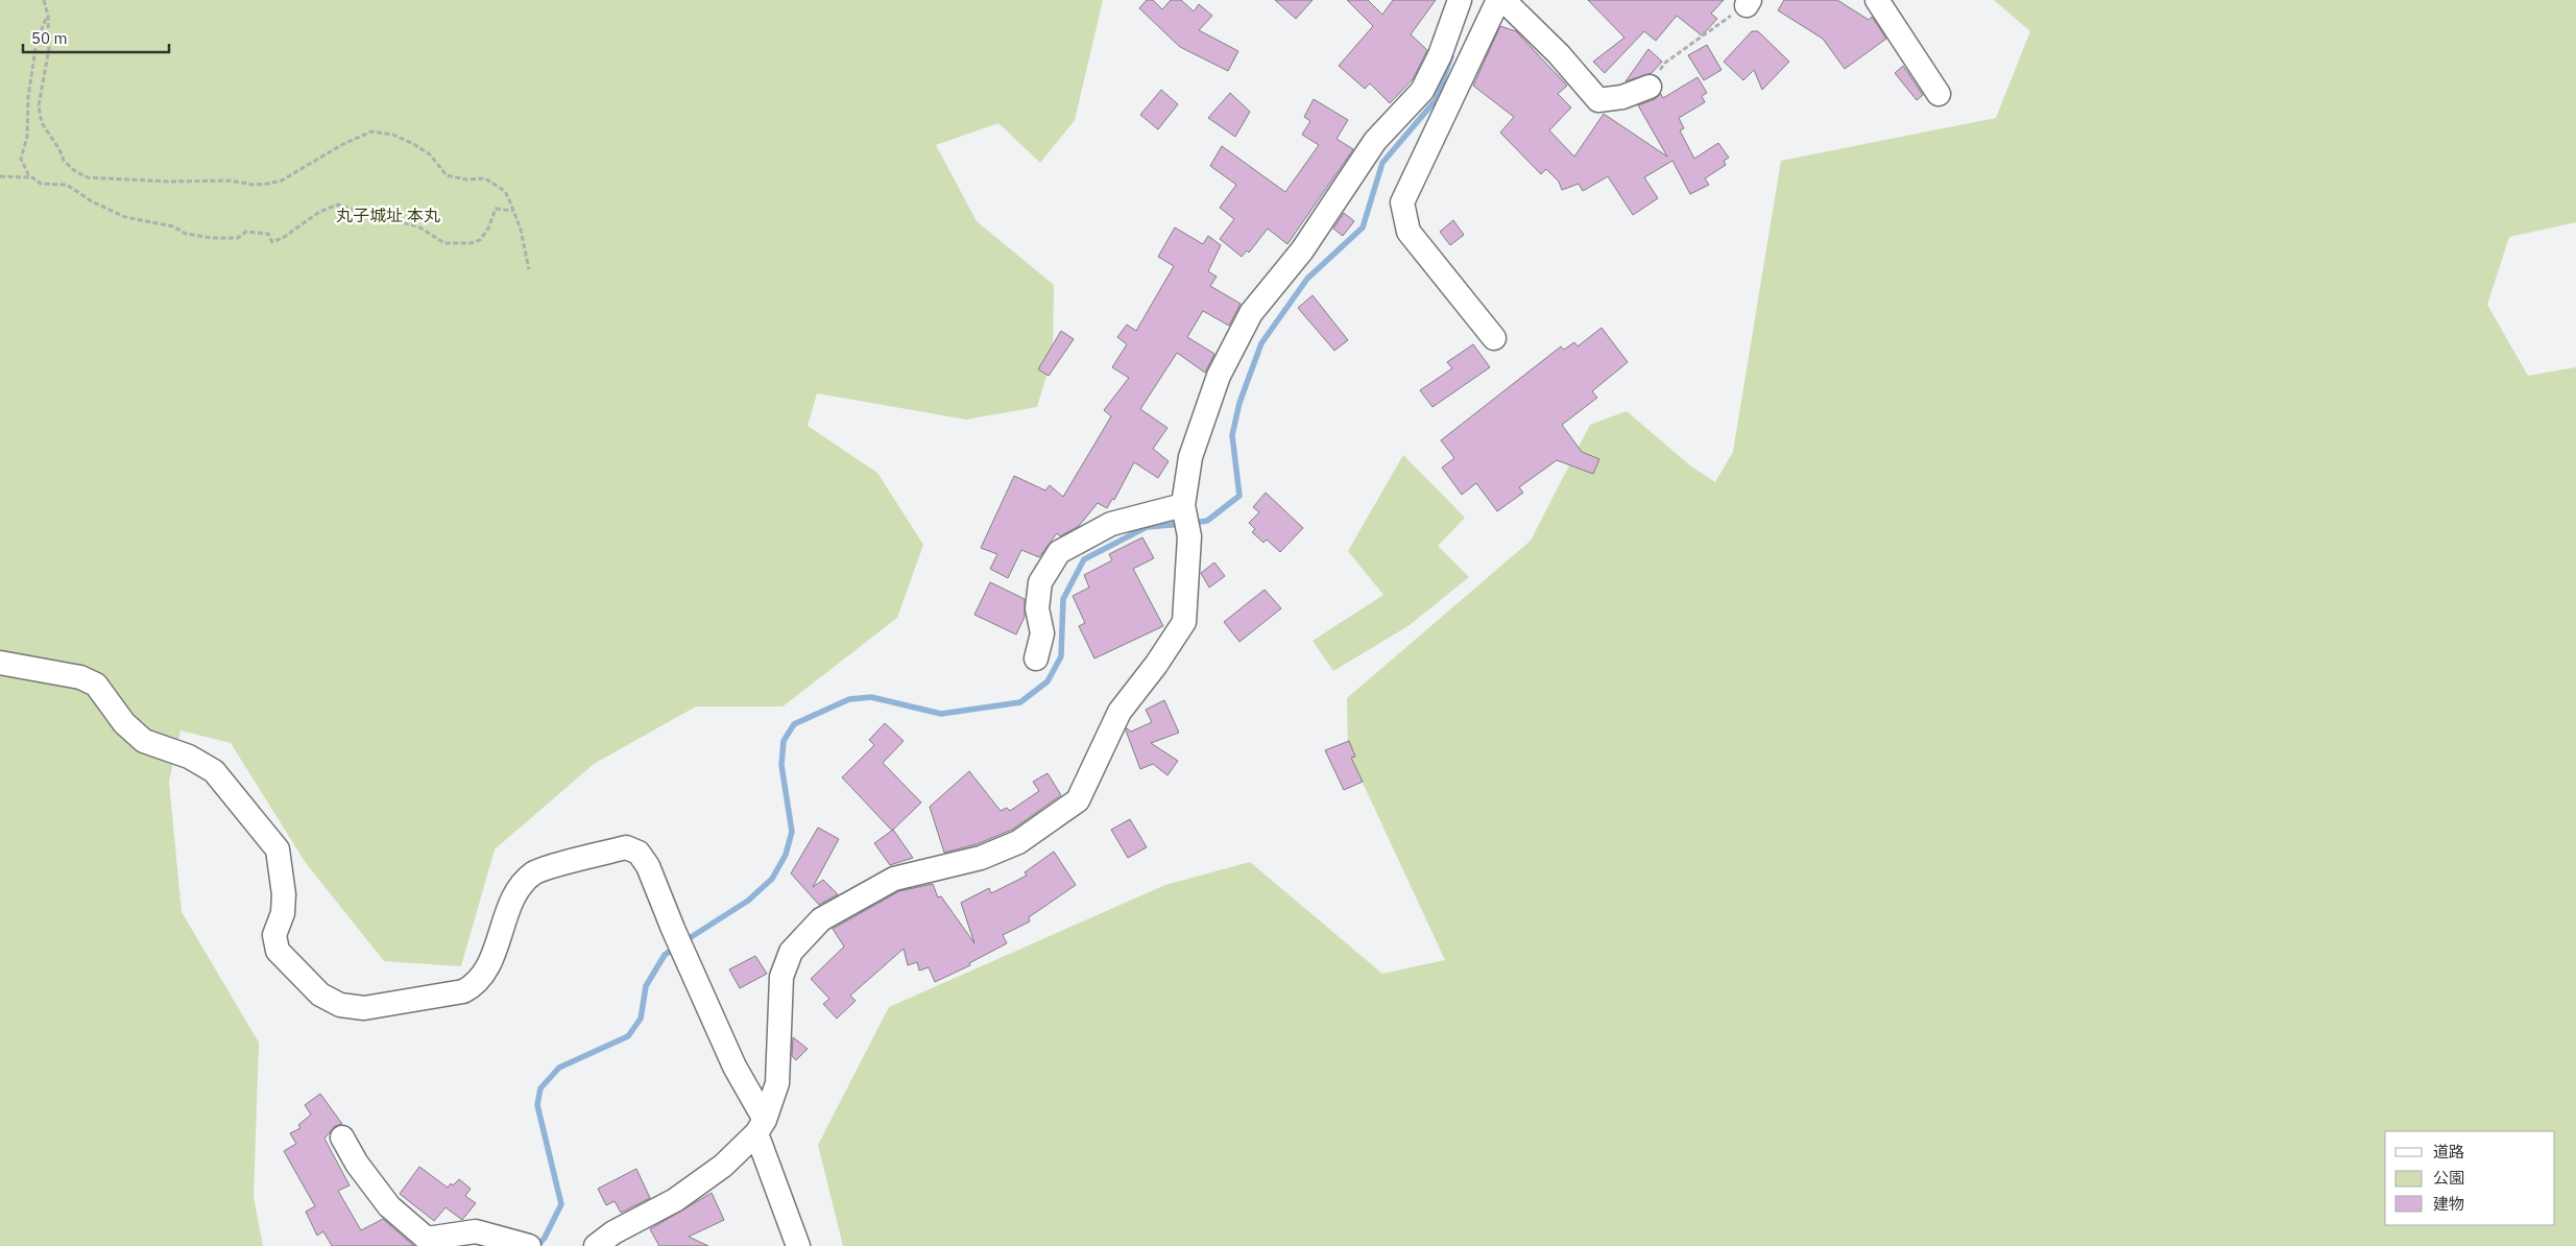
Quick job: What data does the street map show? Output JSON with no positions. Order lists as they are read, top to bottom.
{
  "parks": ["丸子城址 本丸"],
  "legend": ["道路", "公園", "建物"],
  "scale_bar": "50 m"
}
